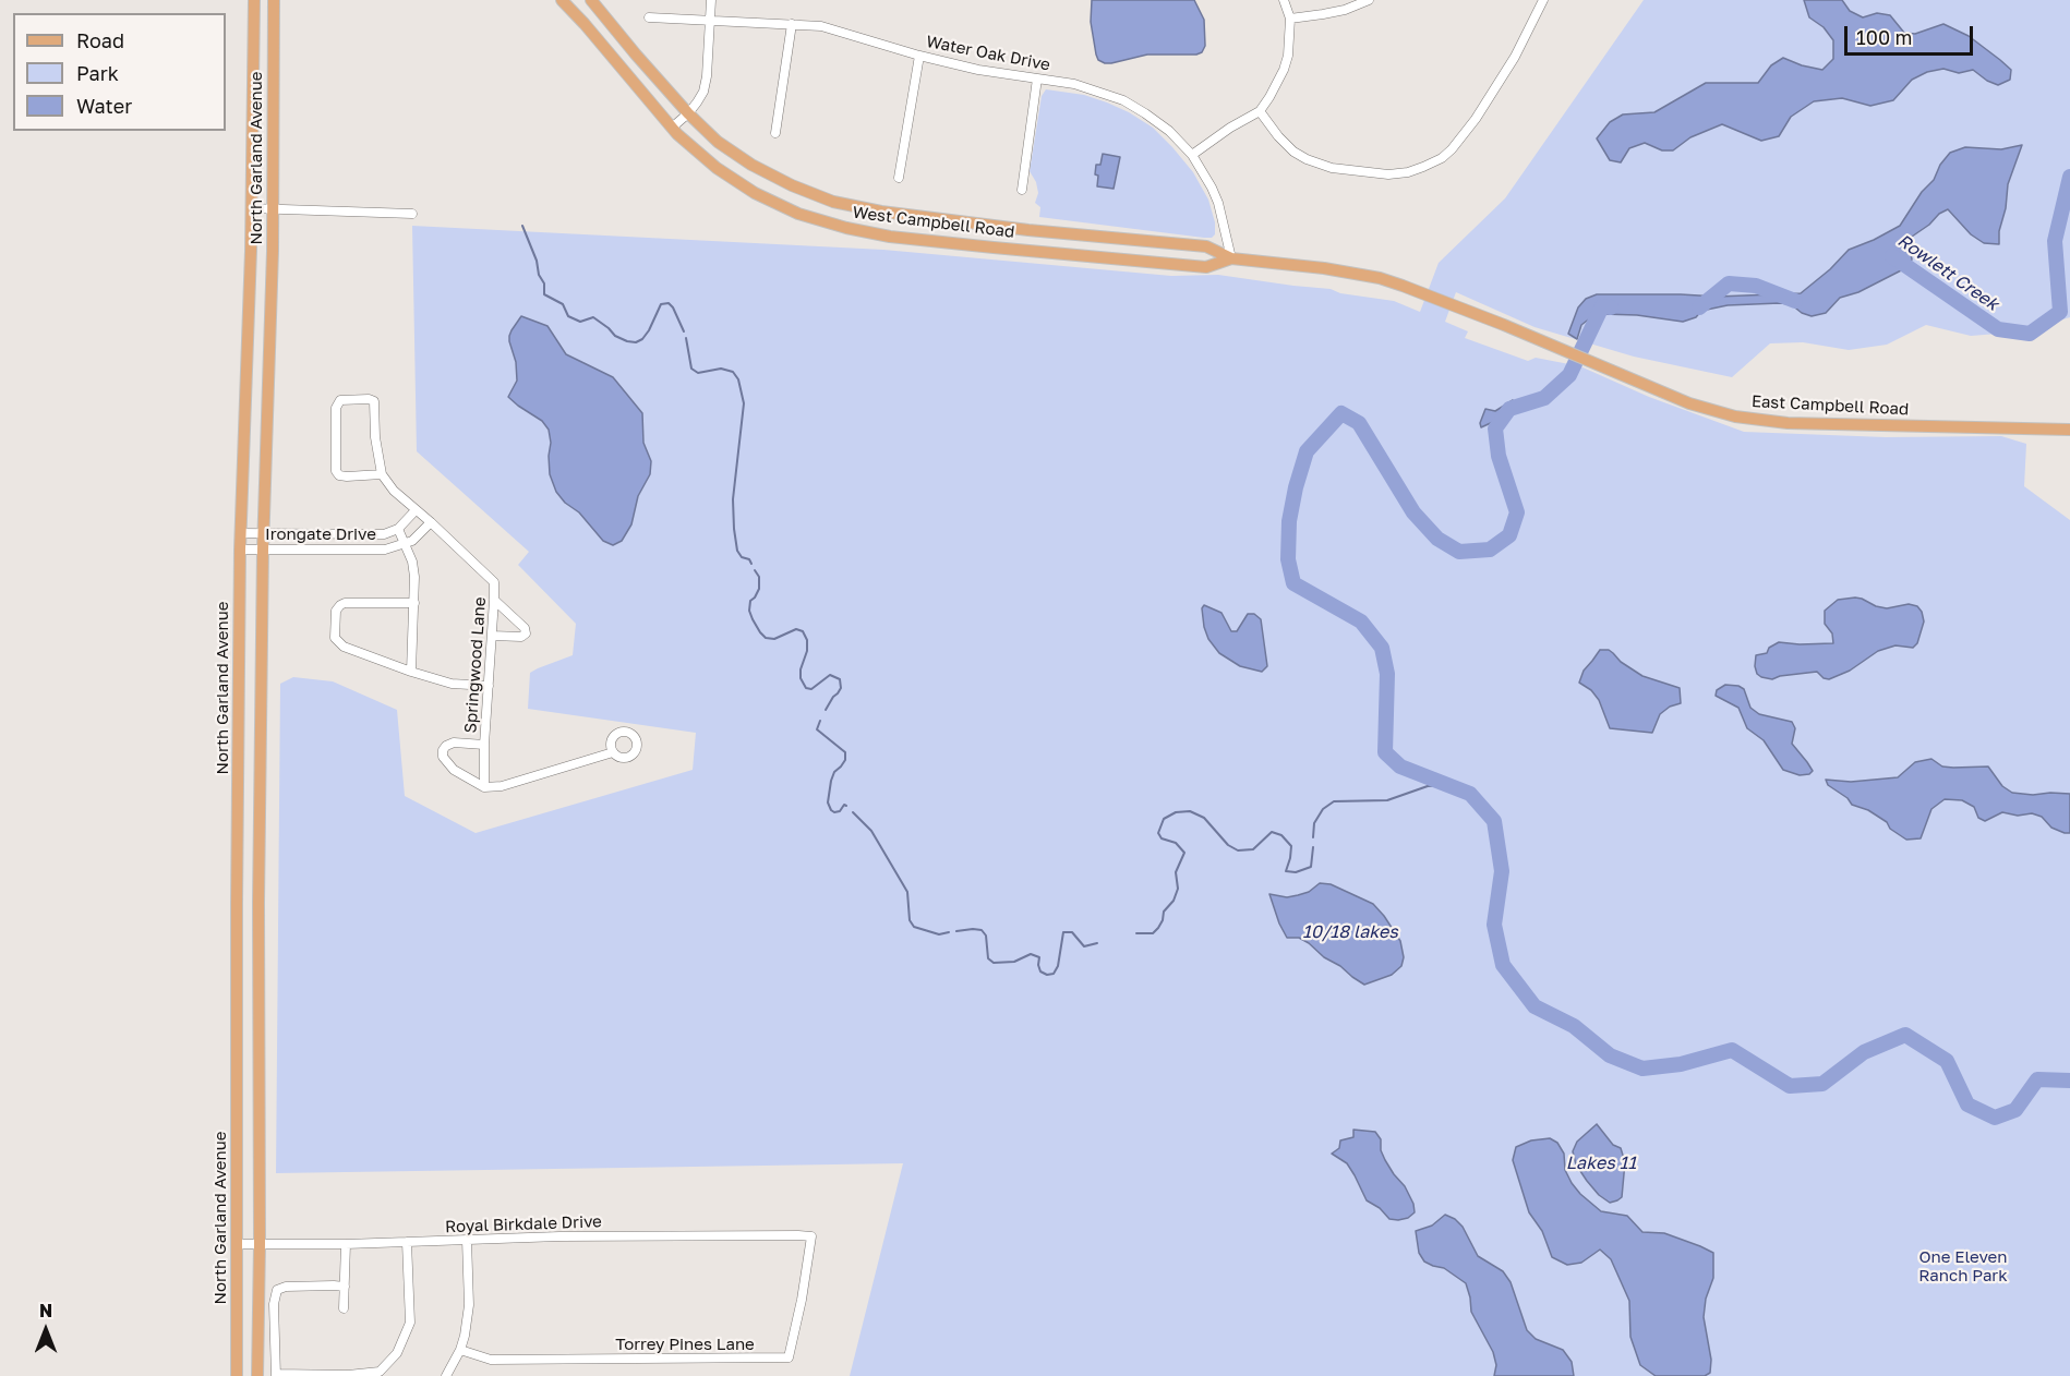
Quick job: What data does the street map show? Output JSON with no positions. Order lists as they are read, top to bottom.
{
  "streets": {
    "main road": ["North Garland Avenue", "West Campbell Road", "East Campbell Road"],
    "street": [
      "Water Oak Drive",
      "Irongate Drive",
      "Springwood Lane",
      "Royal Birkdale Drive",
      "Torrey Pines Lane"
    ]
  },
  "crossings": [
    ["Water Oak Drive", "West Campbell Road"],
    ["North Garland Avenue", "Irongate Drive"],
    ["North Garland Avenue", "Royal Birkdale Drive"],
    ["West Campbell Road", "East Campbell Road"],
    ["Irongate Drive", "Springwood Lane"],
    ["Royal Birkdale Drive", "Torrey Pines Lane"]
  ],
  "water": ["Rowlett Creek", "10/18 lakes", "Lakes 11"],
  "parks": ["One Eleven Ranch Park"],
  "legend": ["Road", "Park", "Water"],
  "scale_bar": "100 m",
  "north": "top"
}
